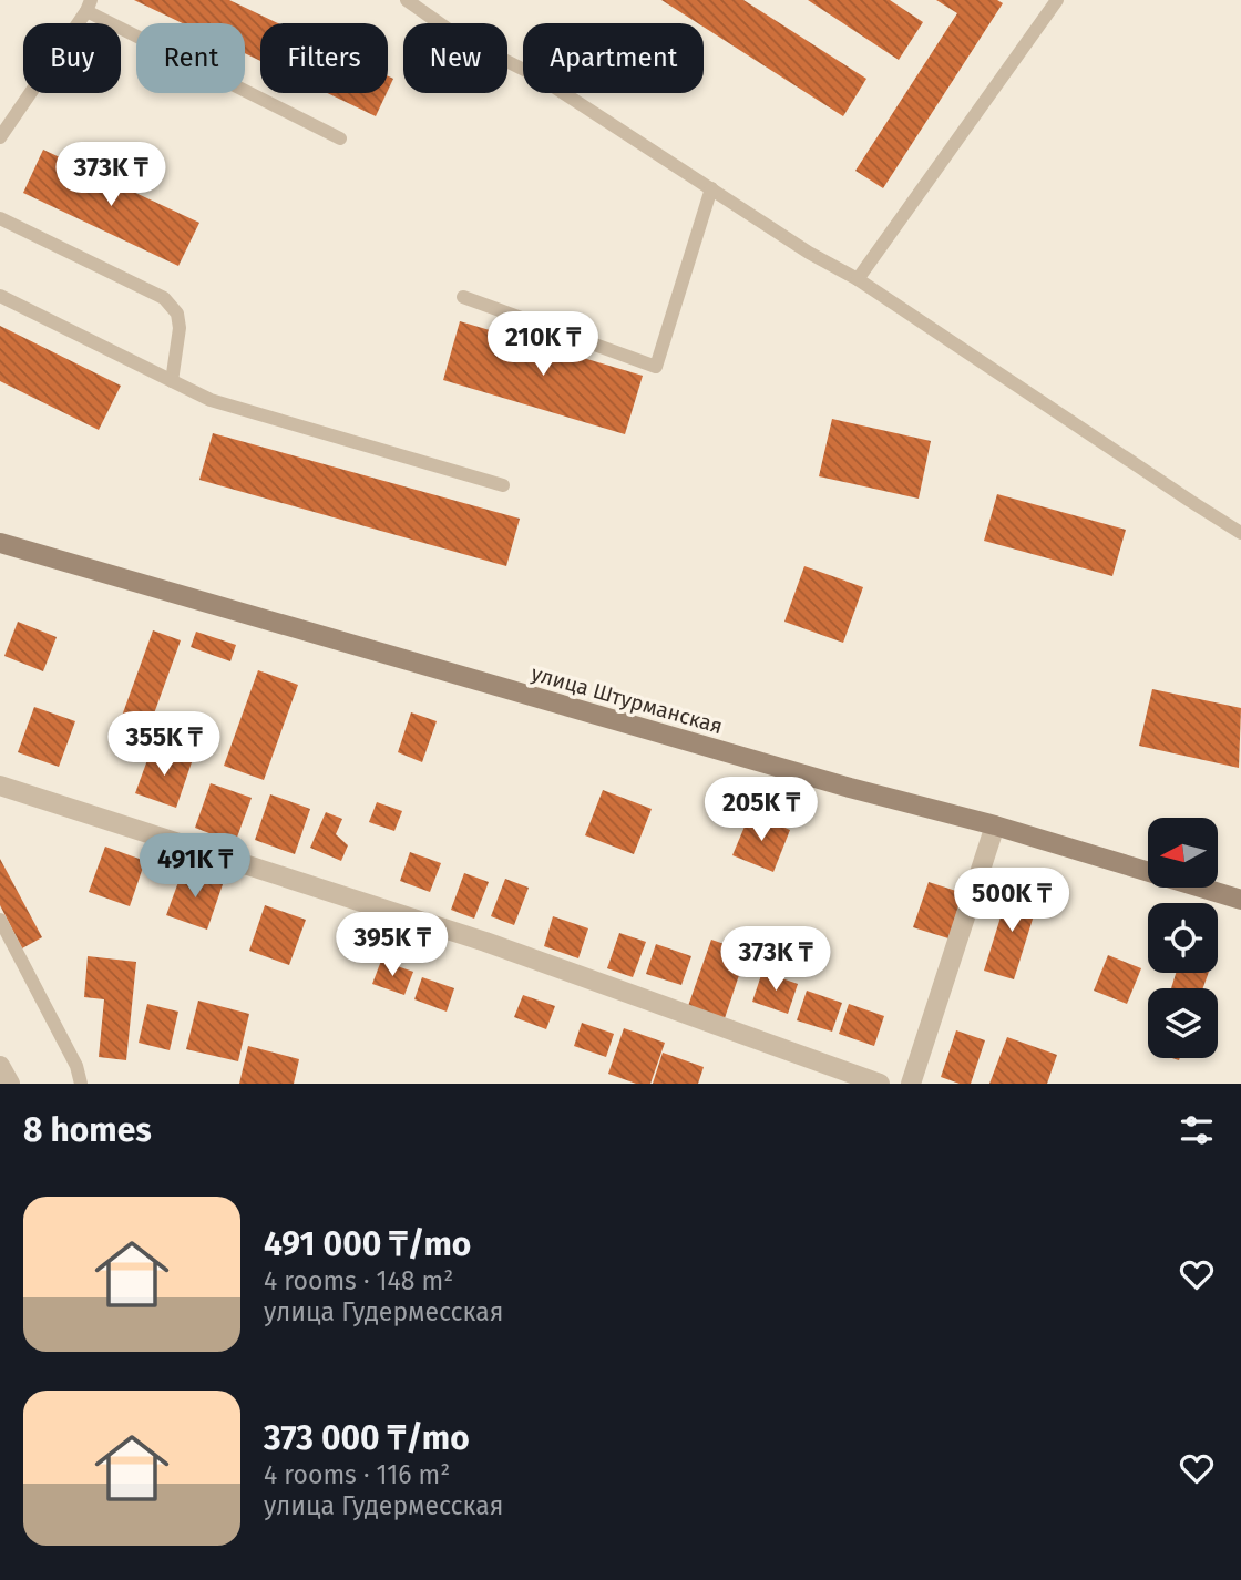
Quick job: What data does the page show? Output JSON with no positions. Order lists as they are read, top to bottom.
{
  "streets": {
    "main road": ["улица Штурманская"]
  },
  "north": "left",
  "page": {
    "chip": [
      "Buy",
      "Rent",
      "Filters",
      "New",
      "Apartment"
    ],
    "price": [
      "373K ₸",
      "210K ₸",
      "355K ₸",
      "205K ₸",
      "491K ₸",
      "500K ₸",
      "395K ₸",
      "373K ₸"
    ],
    "heading": "8 homes",
    "list": [
      {
        "name": "491 000 ₸/mo",
        "note": "4 rooms · 148 m² · улица Гудермесская"
      },
      {
        "name": "373 000 ₸/mo",
        "note": "4 rooms · 116 m² · улица Гудермесская"
      }
    ]
  }
}
